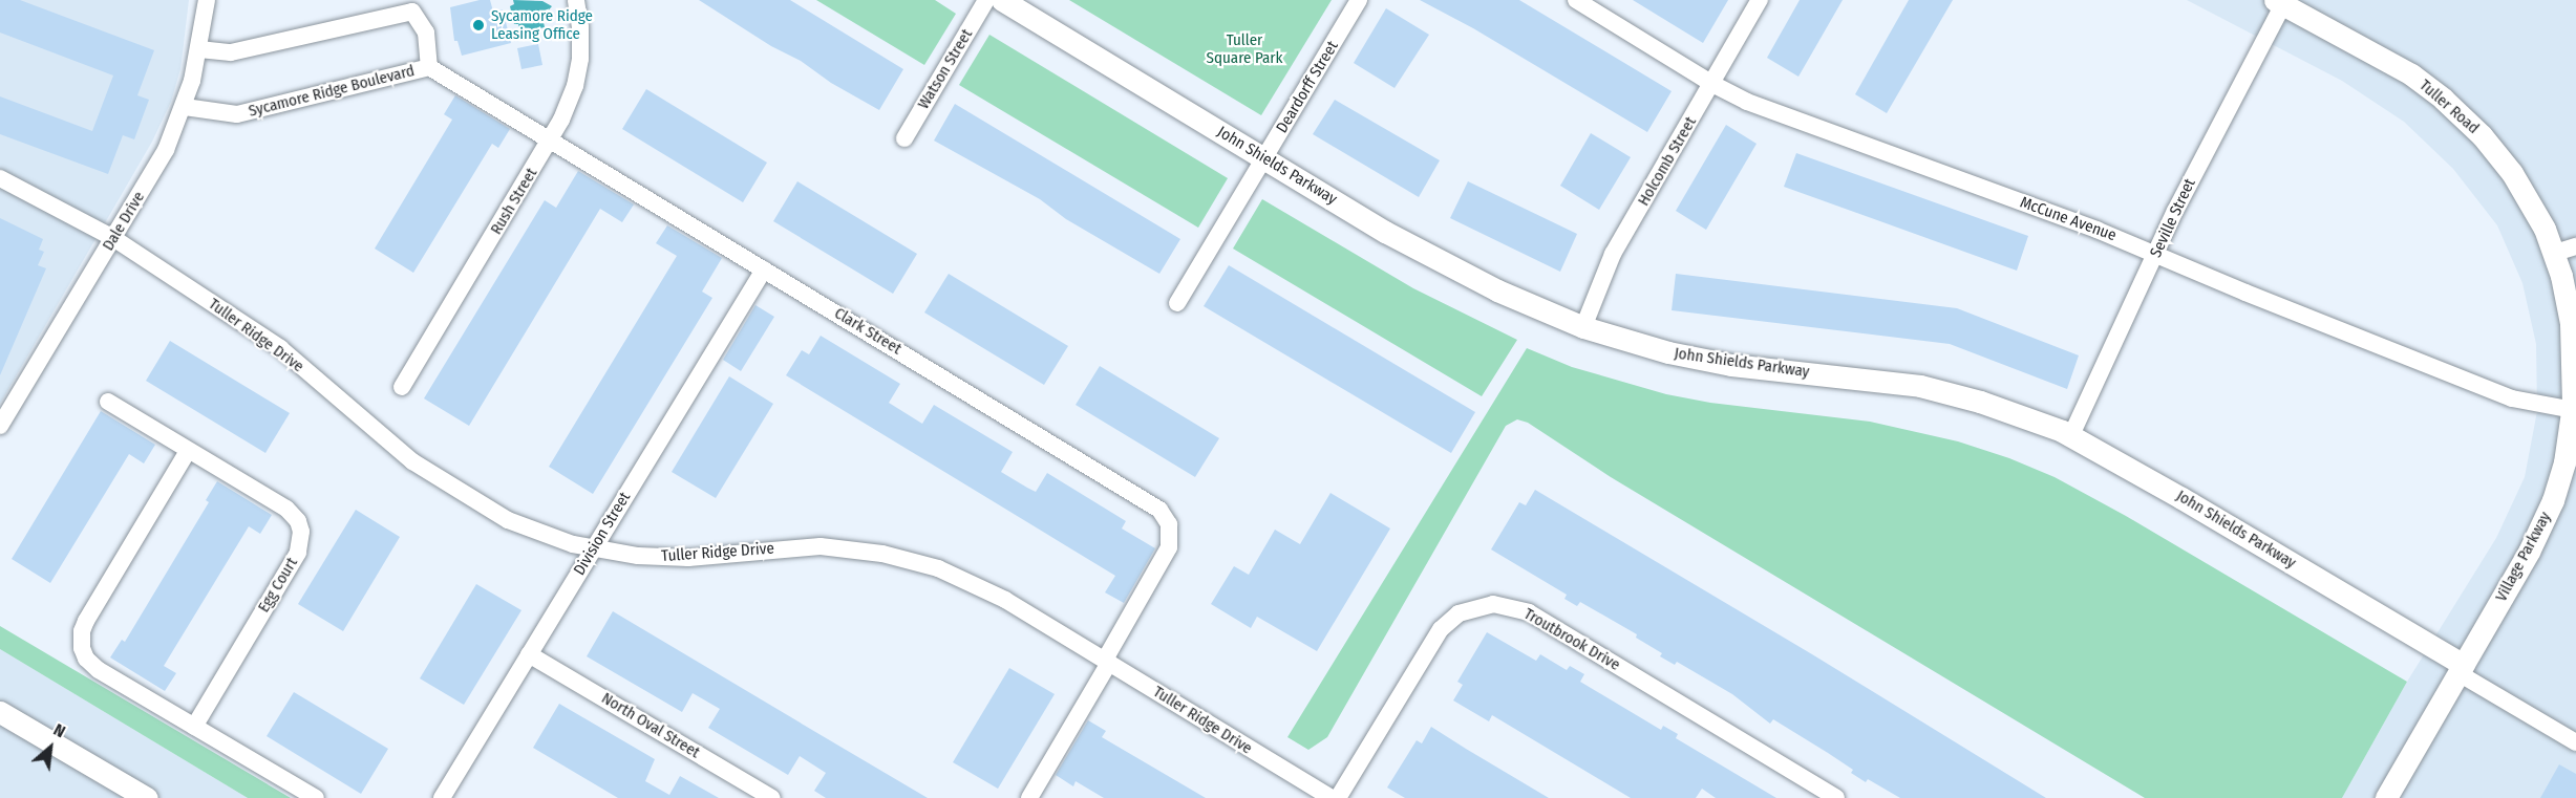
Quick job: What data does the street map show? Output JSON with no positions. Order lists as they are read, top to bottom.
{
  "streets": {
    "street": [
      "Watson Street",
      "Deardorff Street",
      "Sycamore Ridge Boulevard",
      "Tuller Road",
      "Holcomb Street",
      "John Shields Parkway",
      "Rush Street",
      "Seville Street",
      "McCune Avenue",
      "Dale Drive",
      "Clark Street",
      "Tuller Ridge Drive",
      "Division Street",
      "Village Parkway",
      "Egg Court",
      "Troutbrook Drive",
      "North Oval Street"
    ]
  },
  "crossings": [
    ["Deardorff Street", "John Shields Parkway"],
    ["Sycamore Ridge Boulevard", "Dale Drive"],
    ["Sycamore Ridge Boulevard", "Clark Street"],
    ["Tuller Road", "Seville Street"],
    ["Tuller Road", "Village Parkway"],
    ["Holcomb Street", "John Shields Parkway"],
    ["Holcomb Street", "McCune Avenue"],
    ["John Shields Parkway", "Seville Street"],
    ["John Shields Parkway", "Village Parkway"],
    ["Rush Street", "Clark Street"],
    ["Seville Street", "McCune Avenue"],
    ["McCune Avenue", "Village Parkway"],
    ["Dale Drive", "Tuller Ridge Drive"],
    ["Clark Street", "Tuller Ridge Drive"],
    ["Clark Street", "Division Street"],
    ["Tuller Ridge Drive", "Division Street"],
    ["Division Street", "North Oval Street"]
  ],
  "parks": ["Tuller Square Park"],
  "places": ["Sycamore Ridge Leasing Office"],
  "north": "top right"
}
